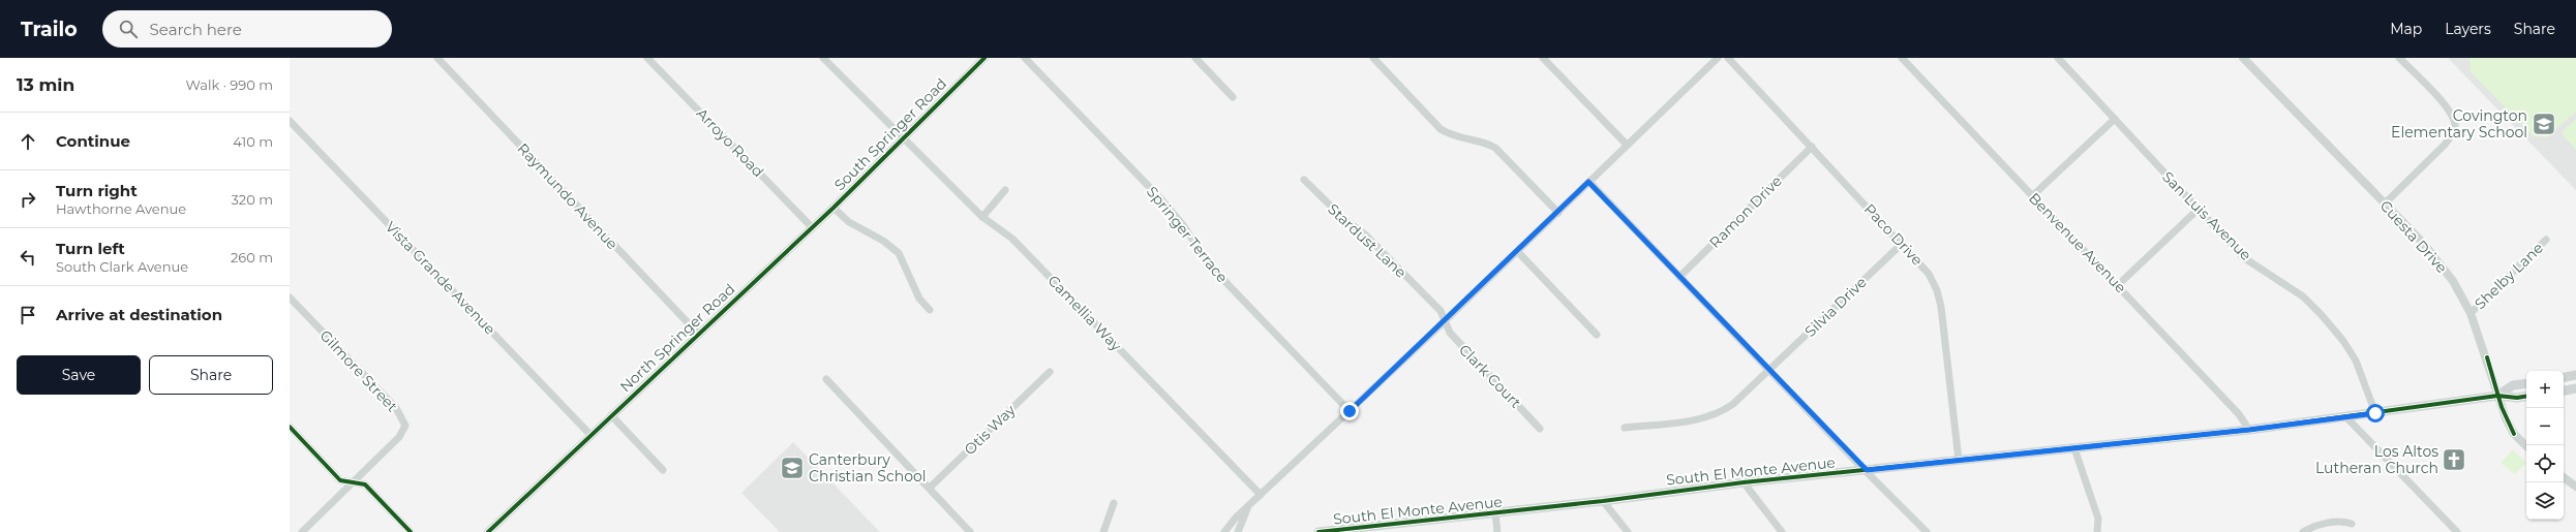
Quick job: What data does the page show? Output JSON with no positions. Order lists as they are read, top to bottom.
{
  "streets": {
    "main road": ["South El Monte Avenue"],
    "street": [
      "South Springer Road",
      "Arroyo Road",
      "Raymundo Avenue",
      "Ramon Drive",
      "San Luis Avenue",
      "Springer Terrace",
      "Paco Drive",
      "Cuesta Drive",
      "Stardust Lane",
      "Benvenue Avenue",
      "Shelby Lane",
      "Vista Grande Avenue",
      "Silvia Drive",
      "Camellia Way",
      "North Springer Road",
      "Gilmore Street",
      "Clark Court",
      "Otis Way"
    ]
  },
  "crossings": [
    ["South Springer Road", "Arroyo Road"],
    ["South Springer Road", "Camellia Way"],
    ["South Springer Road", "North Springer Road"],
    ["Arroyo Road", "North Springer Road"],
    ["Raymundo Avenue", "North Springer Road"],
    ["Ramon Drive", "Paco Drive"],
    ["San Luis Avenue", "South El Monte Avenue"],
    ["Paco Drive", "Silvia Drive"],
    ["Paco Drive", "South El Monte Avenue"],
    ["Cuesta Drive", "Shelby Lane"],
    ["Cuesta Drive", "South El Monte Avenue"],
    ["Stardust Lane", "Clark Court"],
    ["Benvenue Avenue", "South El Monte Avenue"],
    ["Vista Grande Avenue", "North Springer Road"]
  ],
  "places": {
    "school or university": ["Covington Elementary School", "Canterbury Christian School"],
    "church": ["Los Altos Lutheran Church"]
  },
  "page": {
    "header": "Trailo",
    "search": "Search here",
    "nav": ["Map", "Layers", "Share"],
    "heading": ["13 min", "Walk · 990 m"],
    "list": [
      ["Continue", "410 m"],
      ["Turn right", "Hawthorne Avenue", "320 m"],
      ["Turn left", "South Clark Avenue", "260 m"],
      "Arrive at destination"
    ],
    "buttons": ["Save", "Share"],
    "map_buttons": ["+", "−"]
  }
}
